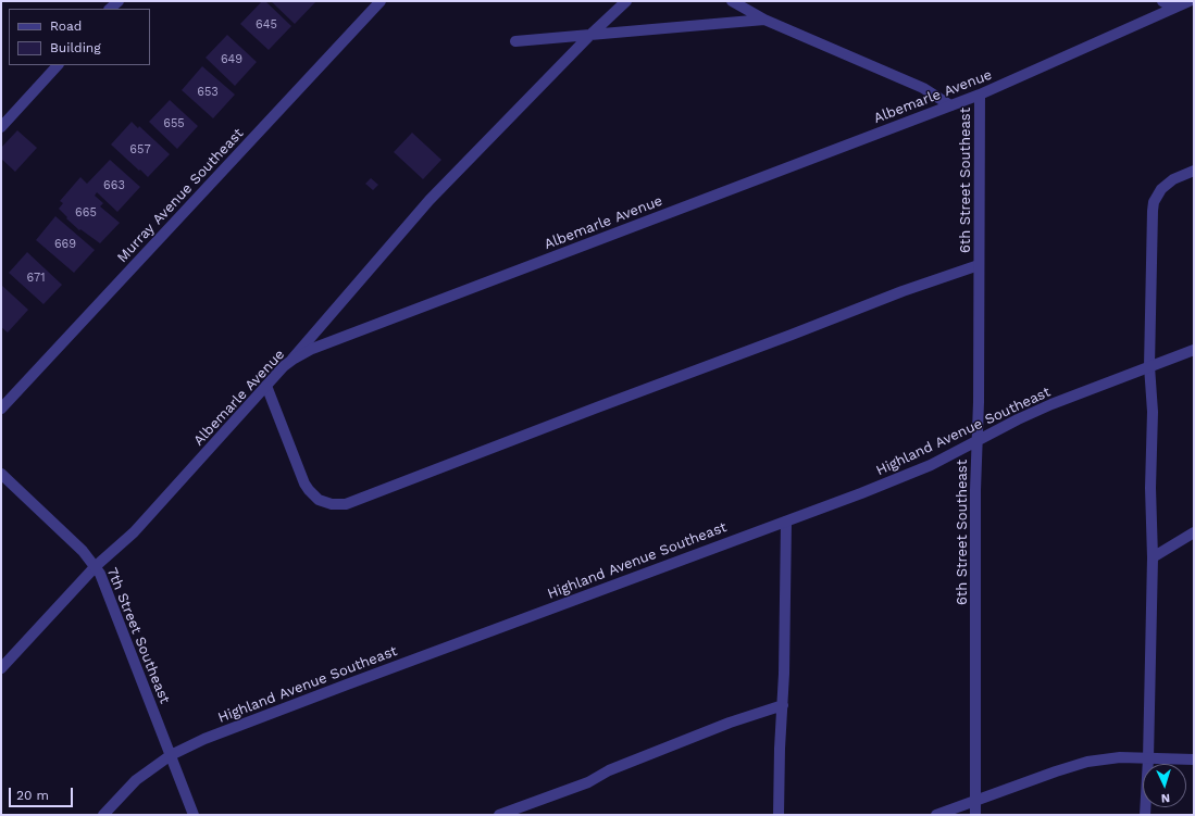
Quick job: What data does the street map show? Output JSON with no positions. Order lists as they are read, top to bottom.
{
  "streets": {
    "street": [
      "Albemarle Avenue",
      "6th Street Southeast",
      "Murray Avenue Southeast",
      "Highland Avenue Southeast",
      "7th Street Southeast"
    ]
  },
  "crossings": [
    ["Albemarle Avenue", "6th Street Southeast"],
    ["Albemarle Avenue", "7th Street Southeast"],
    ["6th Street Southeast", "Highland Avenue Southeast"],
    ["Highland Avenue Southeast", "7th Street Southeast"]
  ],
  "house_numbers": [
    "645",
    "649",
    "653",
    "655",
    "657",
    "663",
    "665",
    "669",
    "671"
  ],
  "legend": ["Road", "Building"],
  "scale_bar": "20 m",
  "north": "bottom"
}
